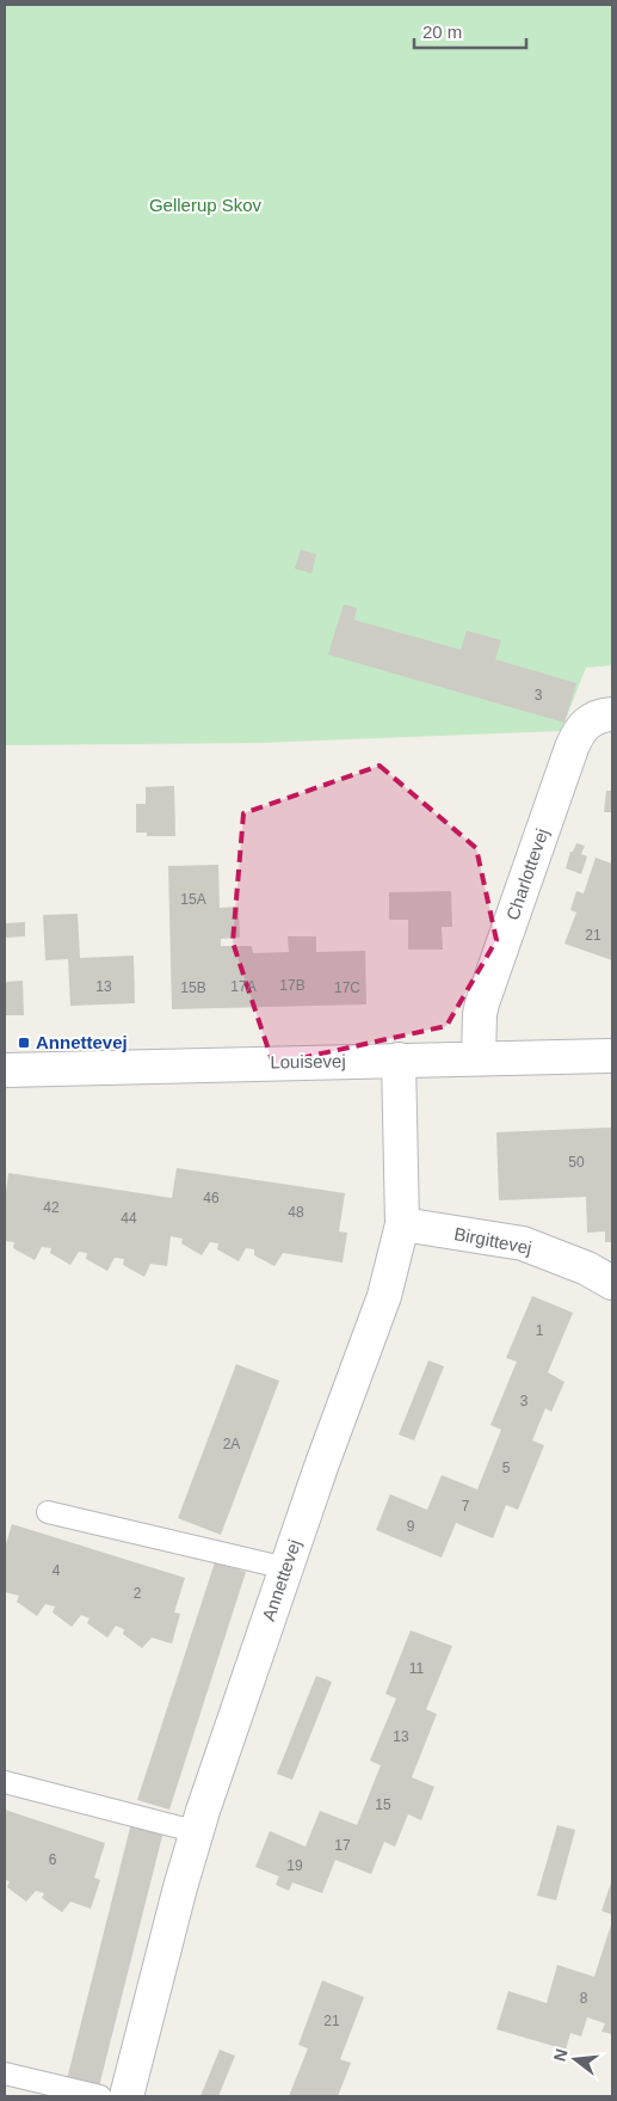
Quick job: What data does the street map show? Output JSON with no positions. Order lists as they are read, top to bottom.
{
  "streets": {
    "street": [
      "Charlottevej",
      "Louisevej",
      "Birgittevej",
      "Annettevej"
    ]
  },
  "crossings": [
    ["Charlottevej", "Louisevej"],
    ["Louisevej", "Annettevej"],
    ["Birgittevej", "Annettevej"]
  ],
  "parks": ["Gellerup Skov"],
  "places": {
    "transit": ["Annettevej"]
  },
  "house_numbers": [
    "3",
    "15A",
    "21",
    "17B",
    "13",
    "17A",
    "15B",
    "17C",
    "50",
    "46",
    "42",
    "48",
    "44",
    "1",
    "3",
    "2A",
    "5",
    "7",
    "9",
    "4",
    "2",
    "11",
    "13",
    "15",
    "17",
    "6",
    "19",
    "8",
    "21"
  ],
  "scale_bar": "20 m",
  "north": "left"
}
